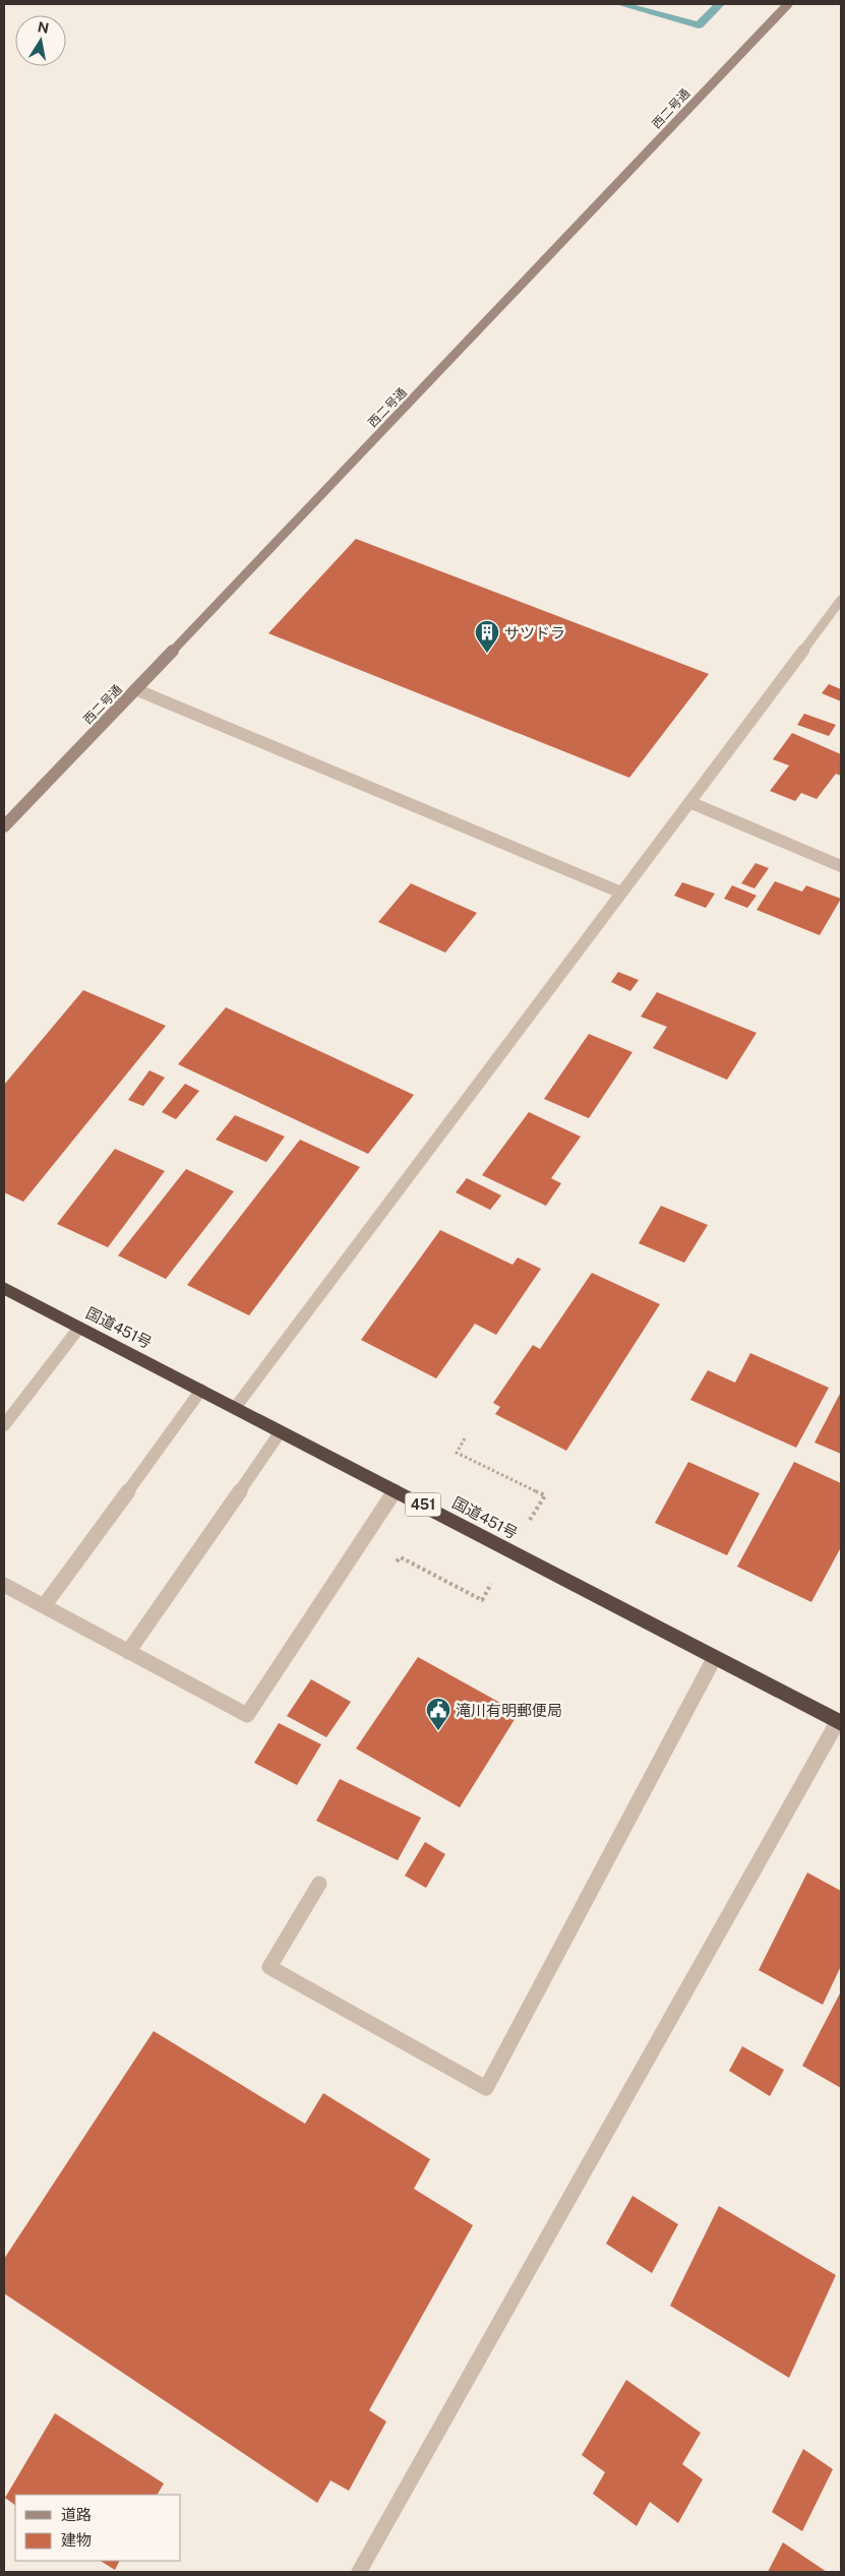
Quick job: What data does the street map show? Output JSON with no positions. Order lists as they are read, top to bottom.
{
  "streets": {
    "highway": ["国道451号", "451"],
    "street": ["西二号通"]
  },
  "places": {
    "building": ["サツドラ"],
    "public building": ["滝川有明郵便局"]
  },
  "legend": ["道路", "建物"],
  "north": "top"
}
